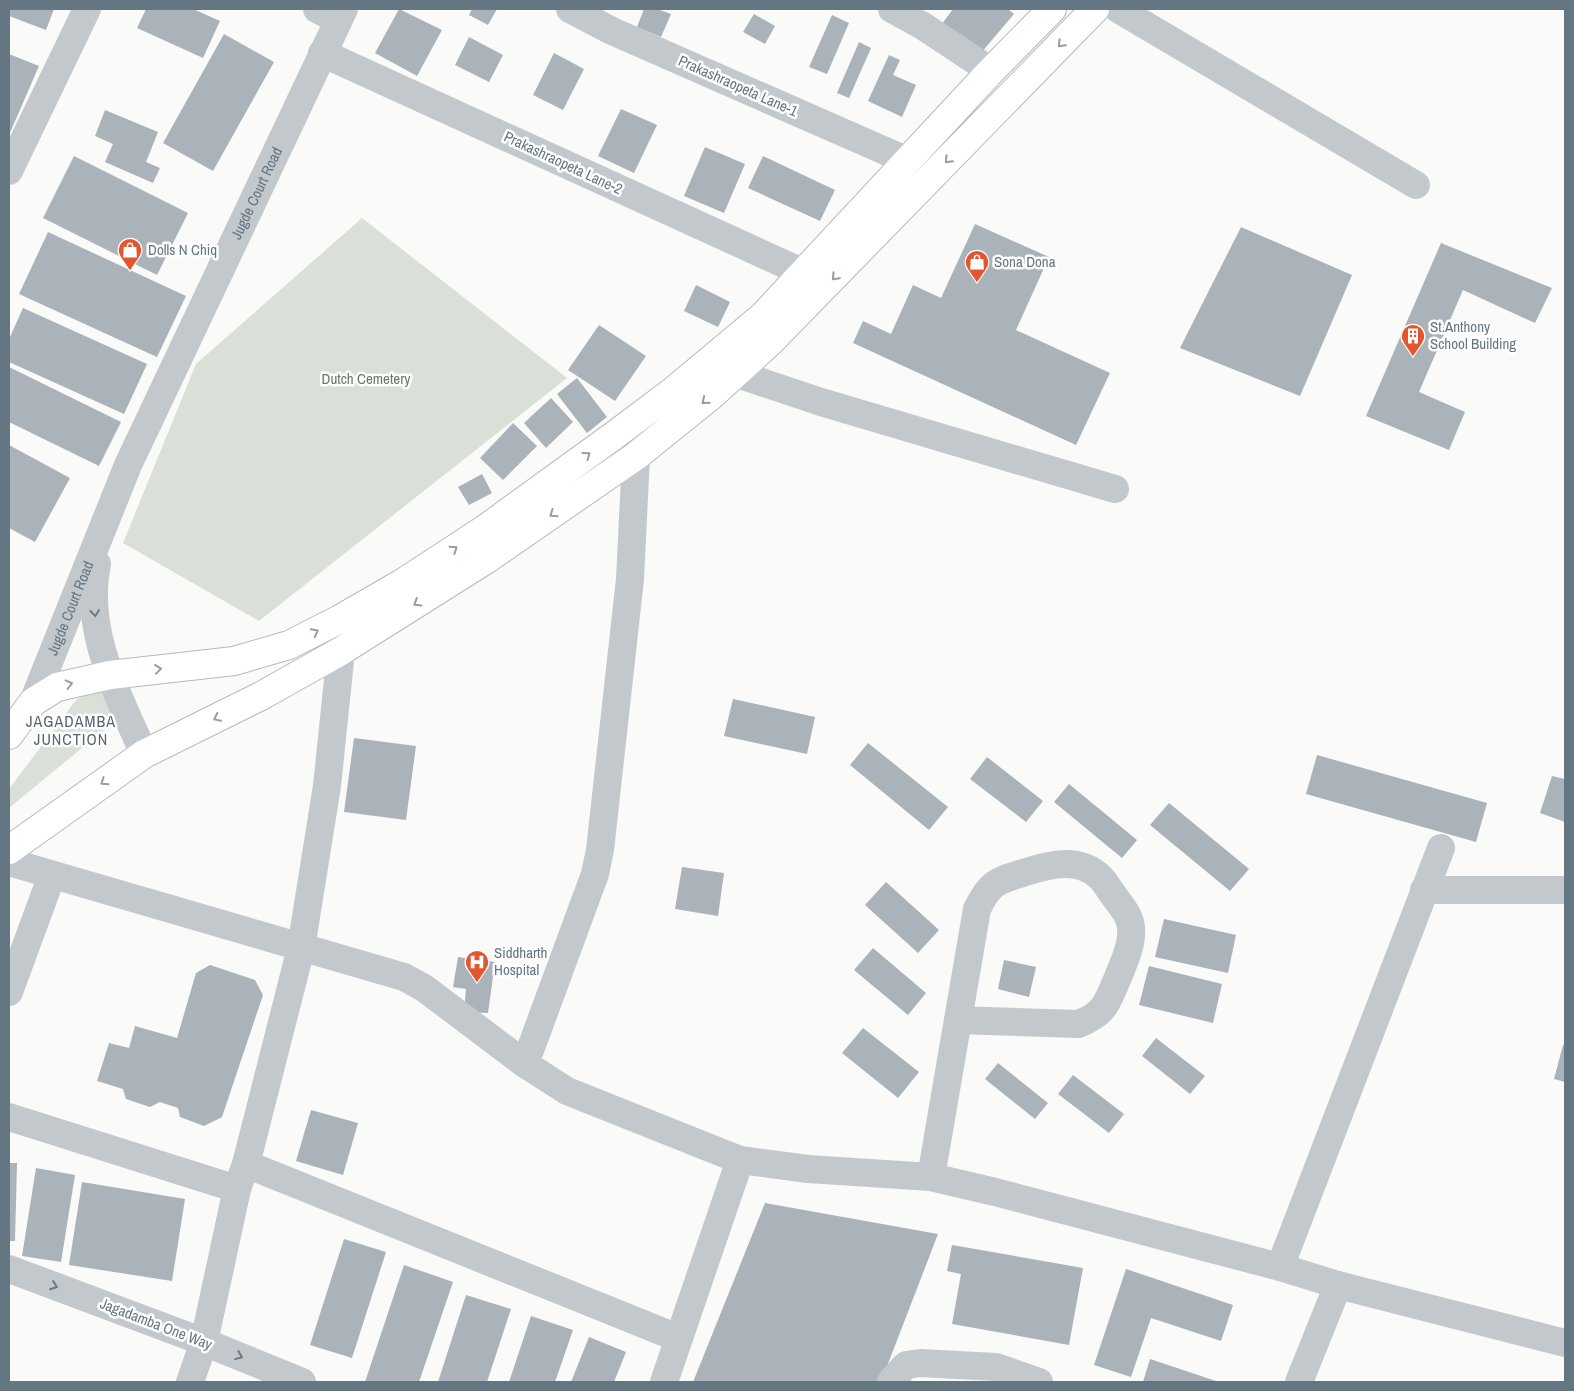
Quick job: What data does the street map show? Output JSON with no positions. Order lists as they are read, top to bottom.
{
  "streets": {
    "main road": ["Jugde Court Road"],
    "street": ["Prakashraopeta Lane-1", "Prakashraopeta Lane-2", "Jagadamba One Way"]
  },
  "crossings": [
    ["Prakashraopeta Lane-2", "Jugde Court Road"]
  ],
  "districts": ["JAGADAMBA JUNCTION"],
  "parks": ["Dutch Cemetery"],
  "places": {
    "shop": ["Dolls N Chiq", "Sona Dona"],
    "building": ["St.Anthony School Building"],
    "hospital": ["Siddharth Hospital"]
  }
}
